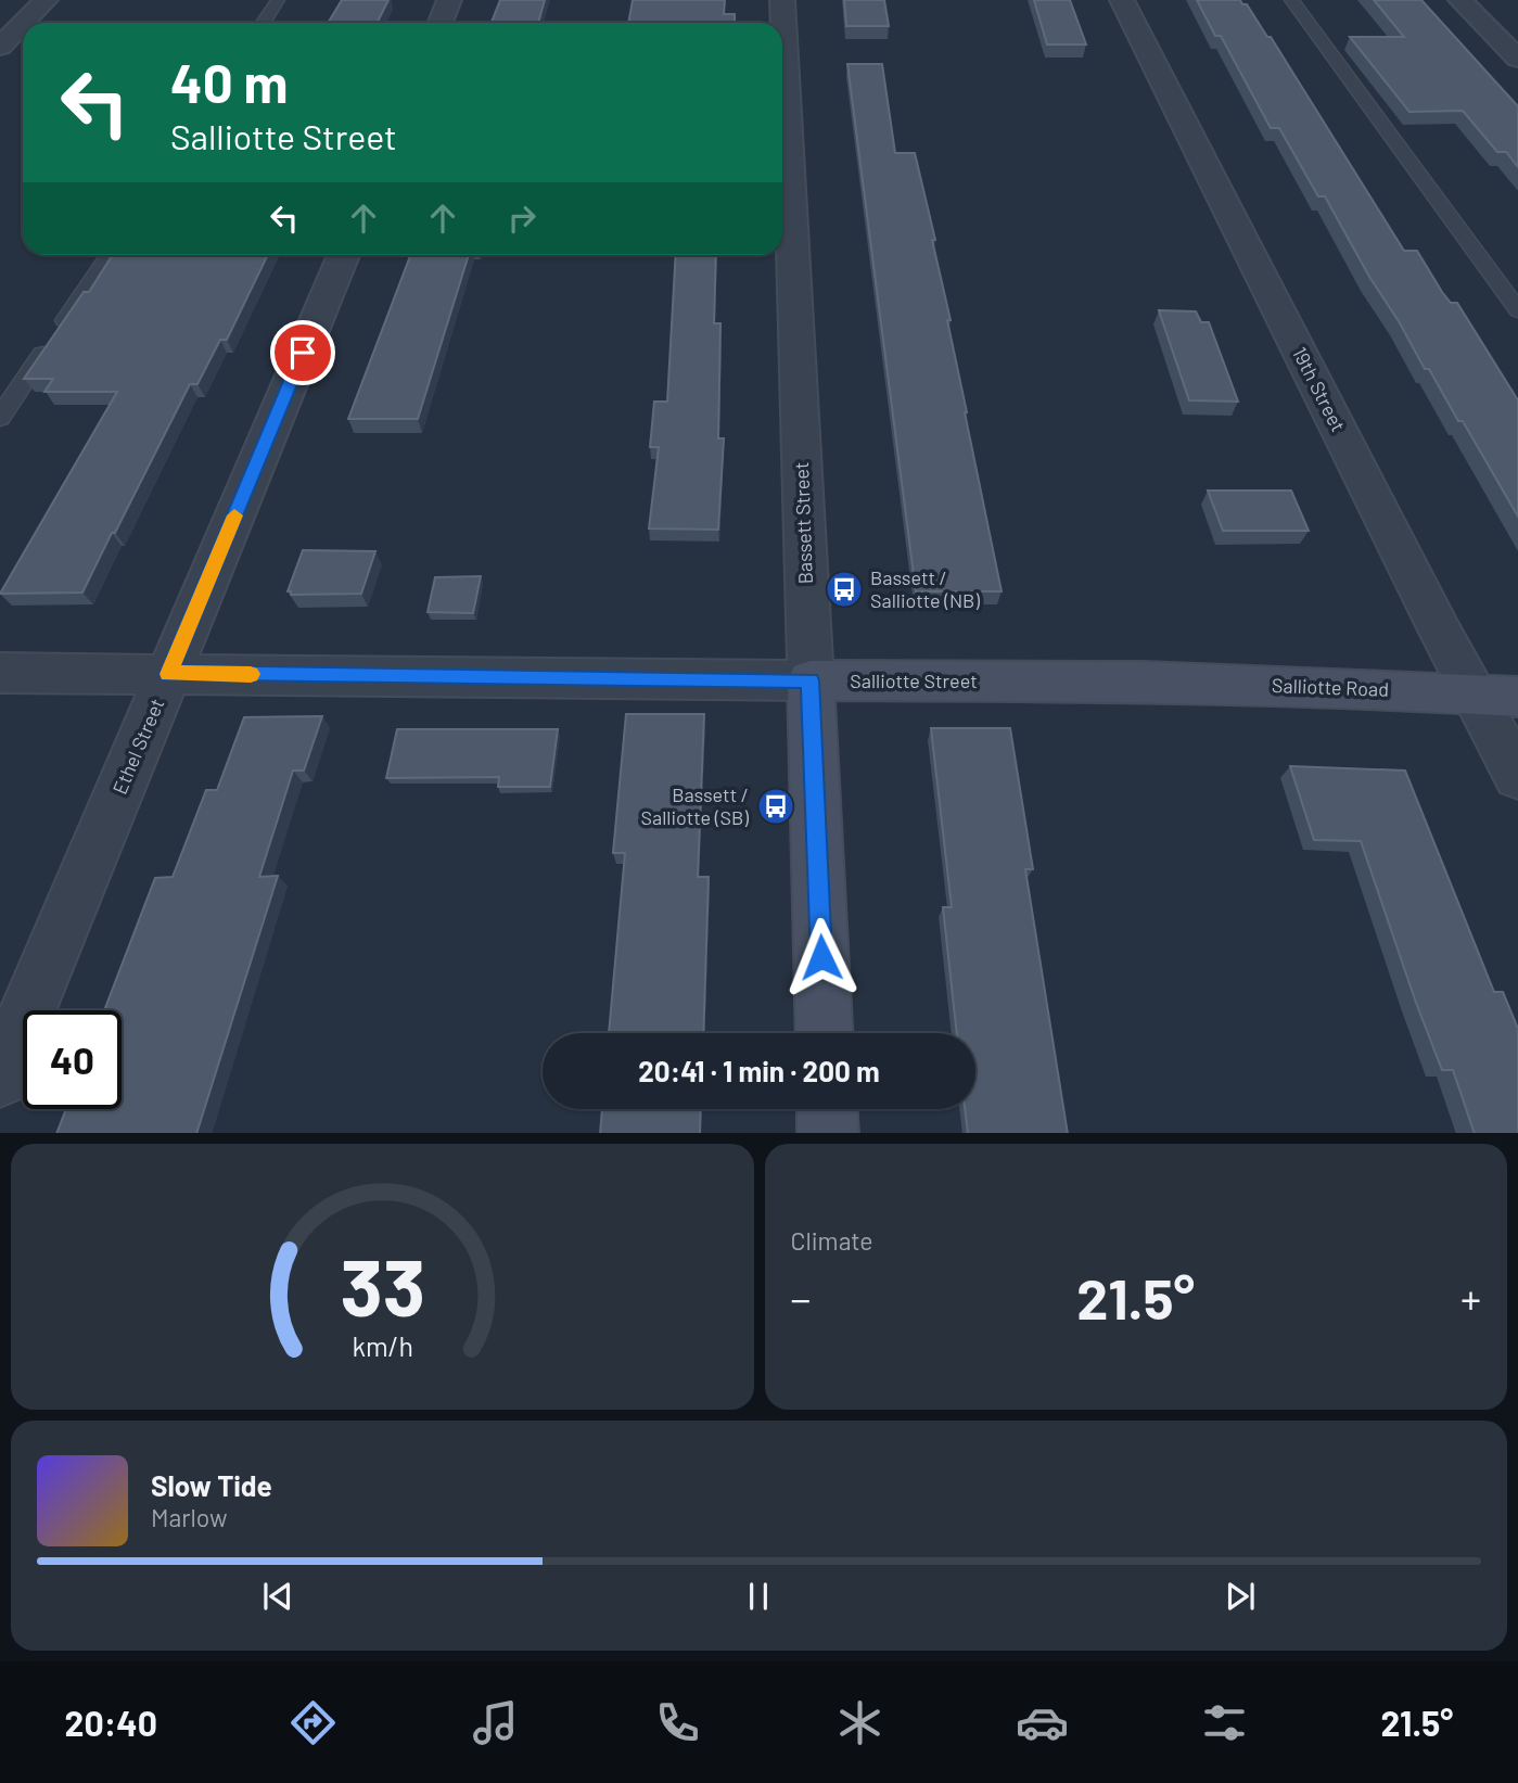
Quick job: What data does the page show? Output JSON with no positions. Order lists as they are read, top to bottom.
{
  "streets": {
    "street": [
      "19th Street",
      "Bassett Street",
      "Salliotte Street",
      "Salliotte Road",
      "Ethel Street"
    ]
  },
  "crossings": [
    ["19th Street", "Salliotte Road"],
    ["Bassett Street", "Salliotte Street"],
    ["Salliotte Street", "Salliotte Road"],
    ["Salliotte Street", "Ethel Street"]
  ],
  "places": {
    "bus stop": ["Bassett / Salliotte (NB)", "Bassett / Salliotte (SB)"]
  },
  "page": {
    "turn": ["40 m", "Salliotte Street"],
    "limit": "40",
    "trip": "20:41 · 1 min · 200 m",
    "tile": "Climate",
    "heat": ["−", "21.5°", "+"],
    "song": ["Slow Tide", "Marlow"],
    "tabs": ["20:40", "21.5°"],
    "gauge": ["33", "km/h"]
  }
}
